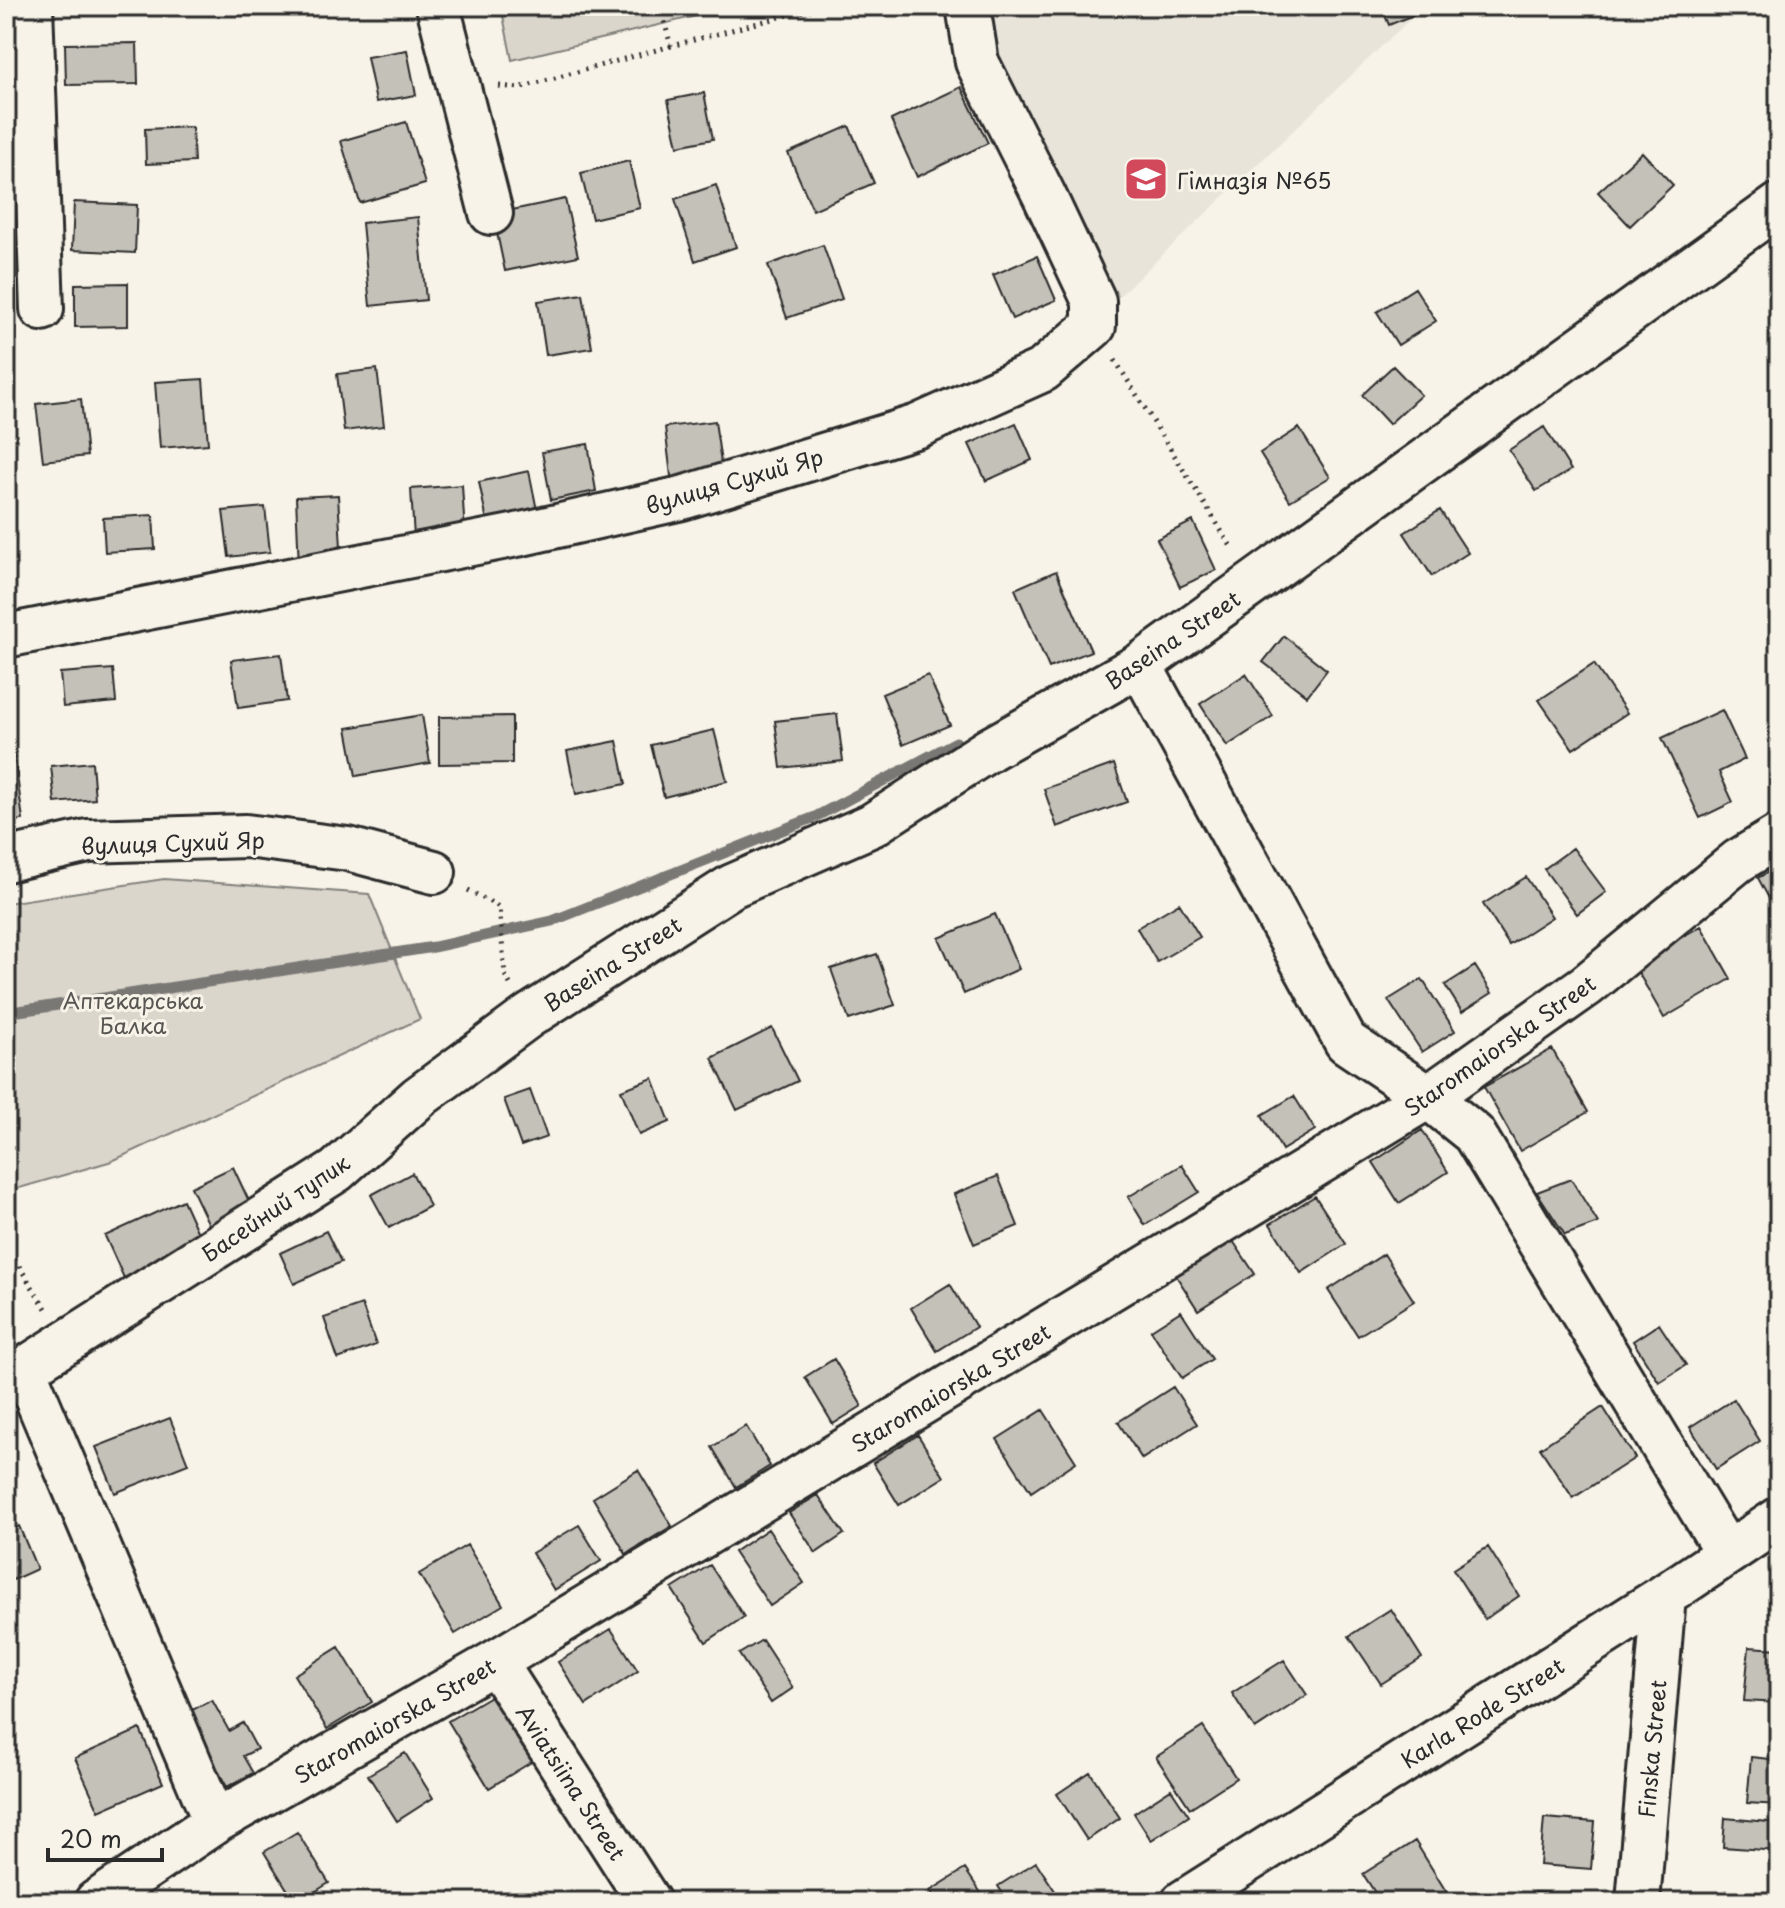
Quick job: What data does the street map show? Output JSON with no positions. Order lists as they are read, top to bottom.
{
  "streets": {
    "street": [
      "вулиця Сухий Яр",
      "Baseina Street",
      "Staromaiorska Street",
      "Басейний тупик",
      "Karla Rode Street",
      "Finska Street",
      "Aviatsiina Street"
    ]
  },
  "crossings": [
    ["Baseina Street", "Басейний тупик"],
    ["Staromaiorska Street", "Aviatsiina Street"],
    ["Karla Rode Street", "Finska Street"]
  ],
  "parks": ["Аптекарська Балка"],
  "places": {
    "school or university": ["Гімназія №65"]
  },
  "scale_bar": "20 m"
}
